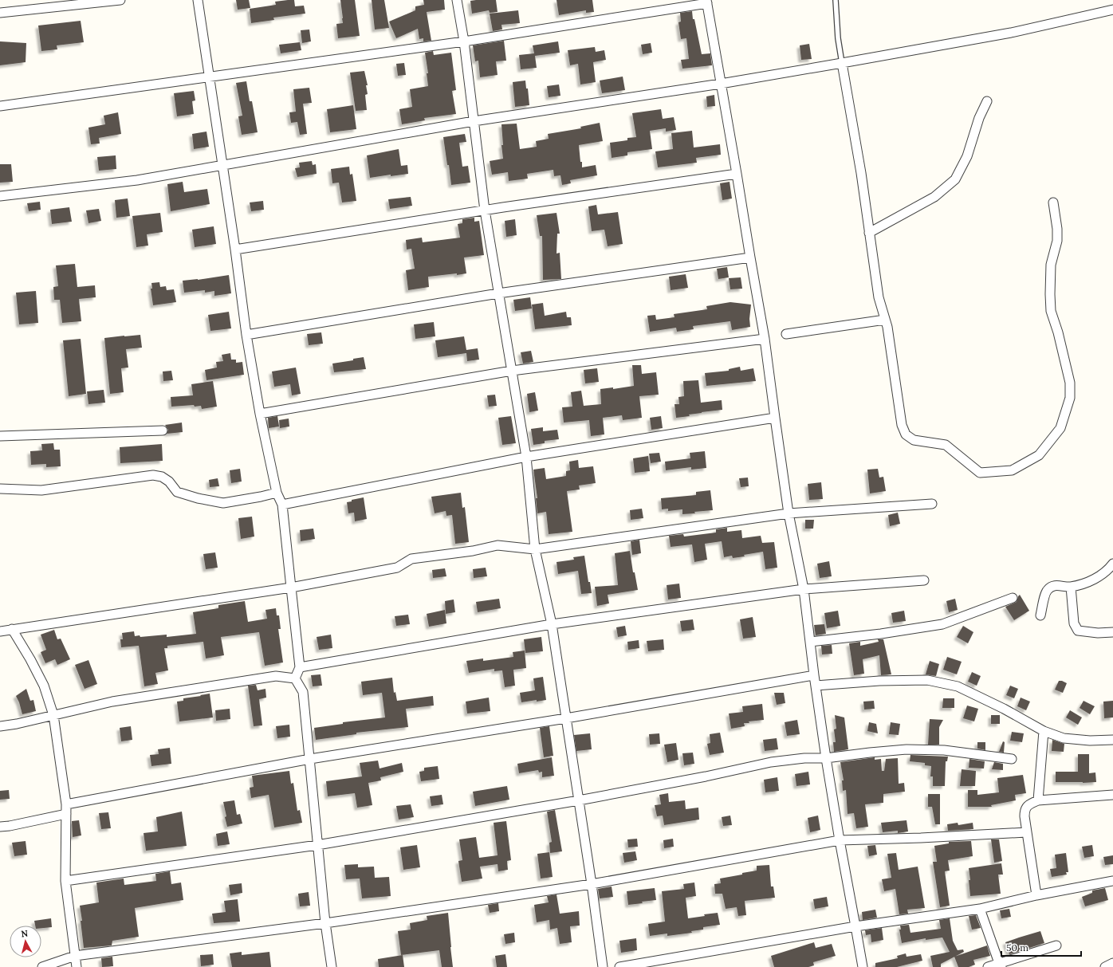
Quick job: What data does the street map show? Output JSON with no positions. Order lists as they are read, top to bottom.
{
  "scale_bar": "50 m",
  "north": "top"
}
